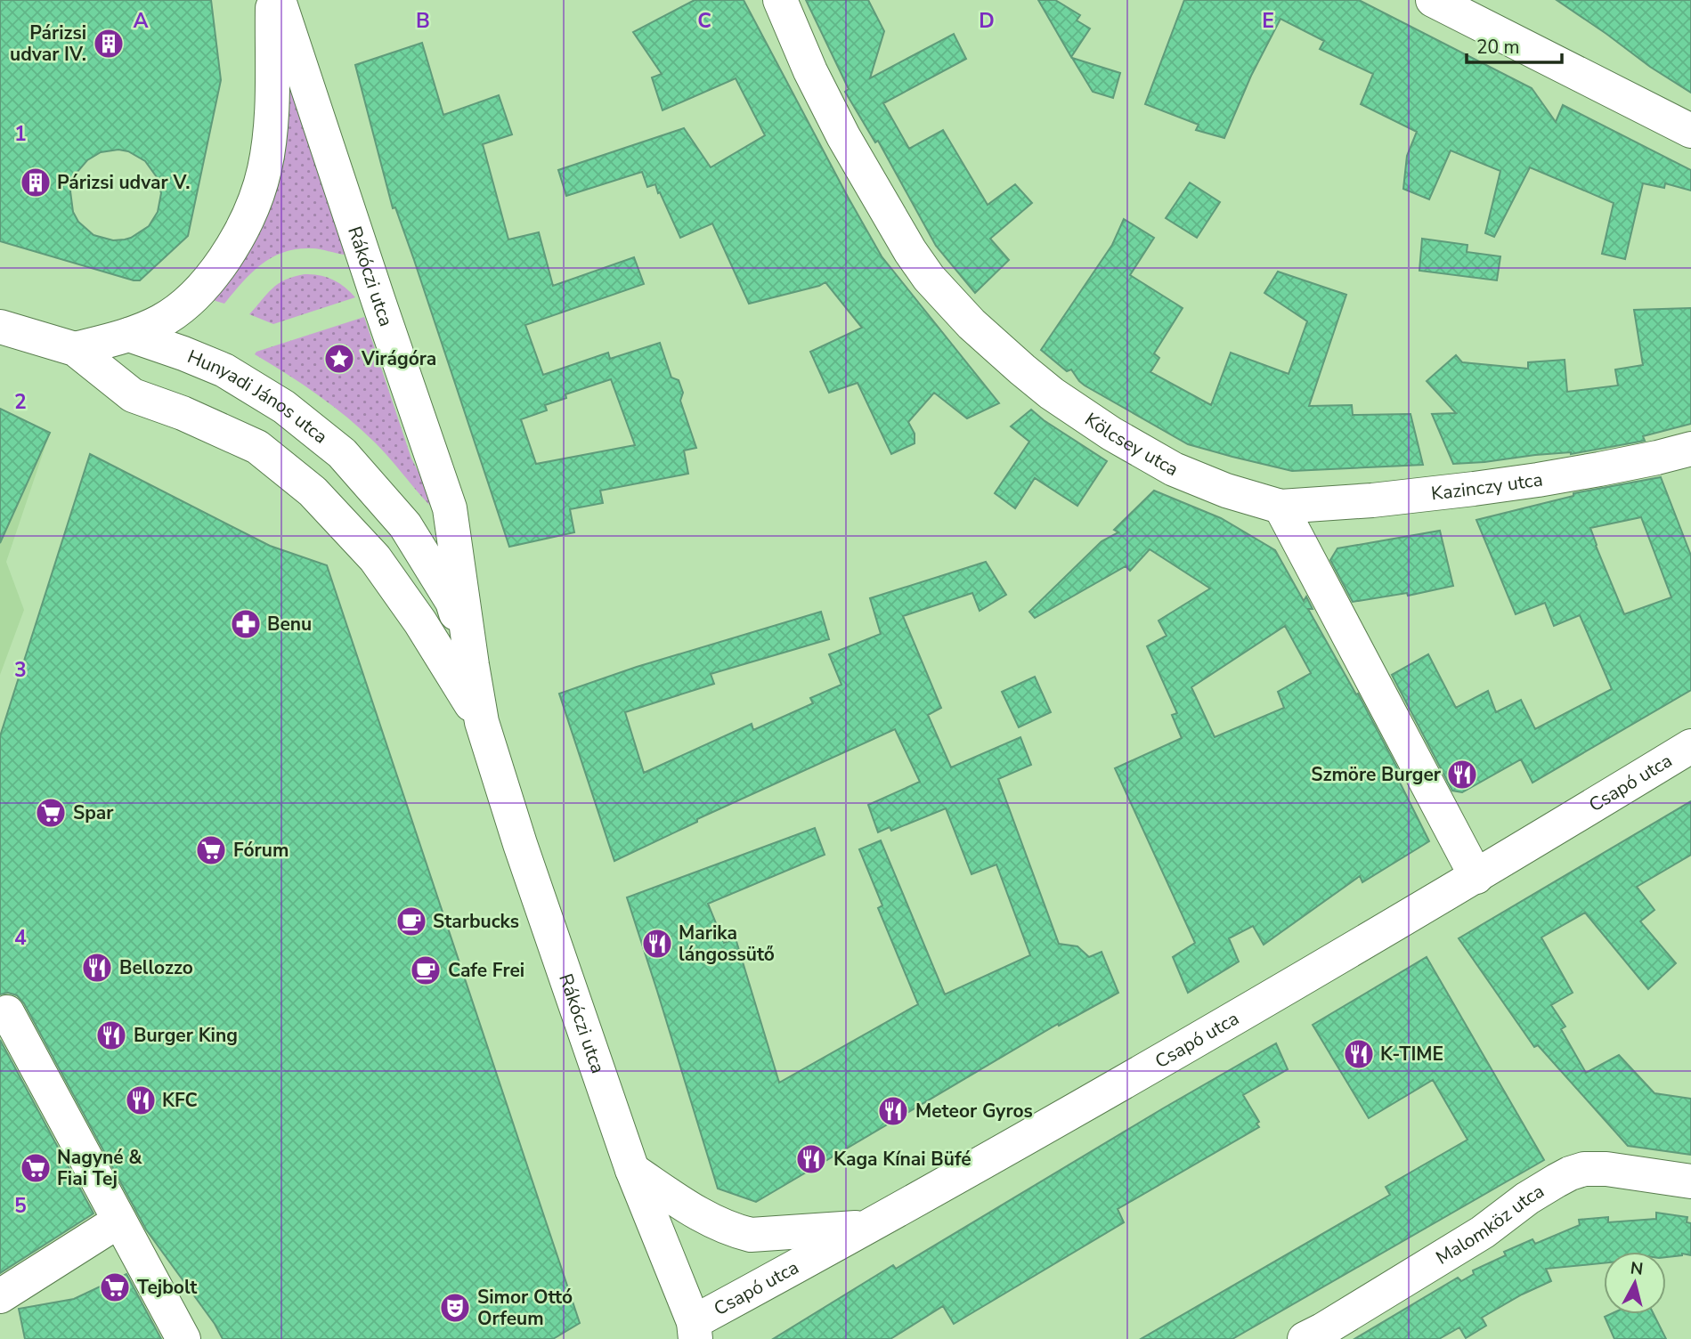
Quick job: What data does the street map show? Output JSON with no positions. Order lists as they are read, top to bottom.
{
  "streets": {
    "street": [
      "Rákóczi utca",
      "Hunyadi János utca",
      "Kölcsey utca",
      "Kazinczy utca",
      "Csapó utca",
      "Malomköz utca"
    ]
  },
  "crossings": [
    ["Rákóczi utca", "Hunyadi János utca"],
    ["Rákóczi utca", "Csapó utca"],
    ["Kölcsey utca", "Kazinczy utca"]
  ],
  "places": {
    "building": ["Párizsi udvar IV.", "Párizsi udvar V."],
    "place": ["Virágóra"],
    "pharmacy": ["Benu"],
    "restaurant": [
      "Szmöre Burger",
      "Marika lángossütő",
      "Bellozzo",
      "Burger King",
      "K-TIME",
      "KFC",
      "Meteor Gyros",
      "Kaga Kínai Büfé"
    ],
    "supermarket": [
      "Spar",
      "Fórum",
      "Nagyné & Fiai Tej",
      "Tejbolt"
    ],
    "cafe": ["Starbucks", "Cafe Frei"],
    "theatre": ["Simor Ottó Orfeum"]
  },
  "scale_bar": "20 m",
  "north": "top",
  "grid": {
    "columns": [
      "A",
      "B",
      "C",
      "D",
      "E"
    ],
    "rows": [
      "1",
      "2",
      "3",
      "4",
      "5"
    ]
  }
}
